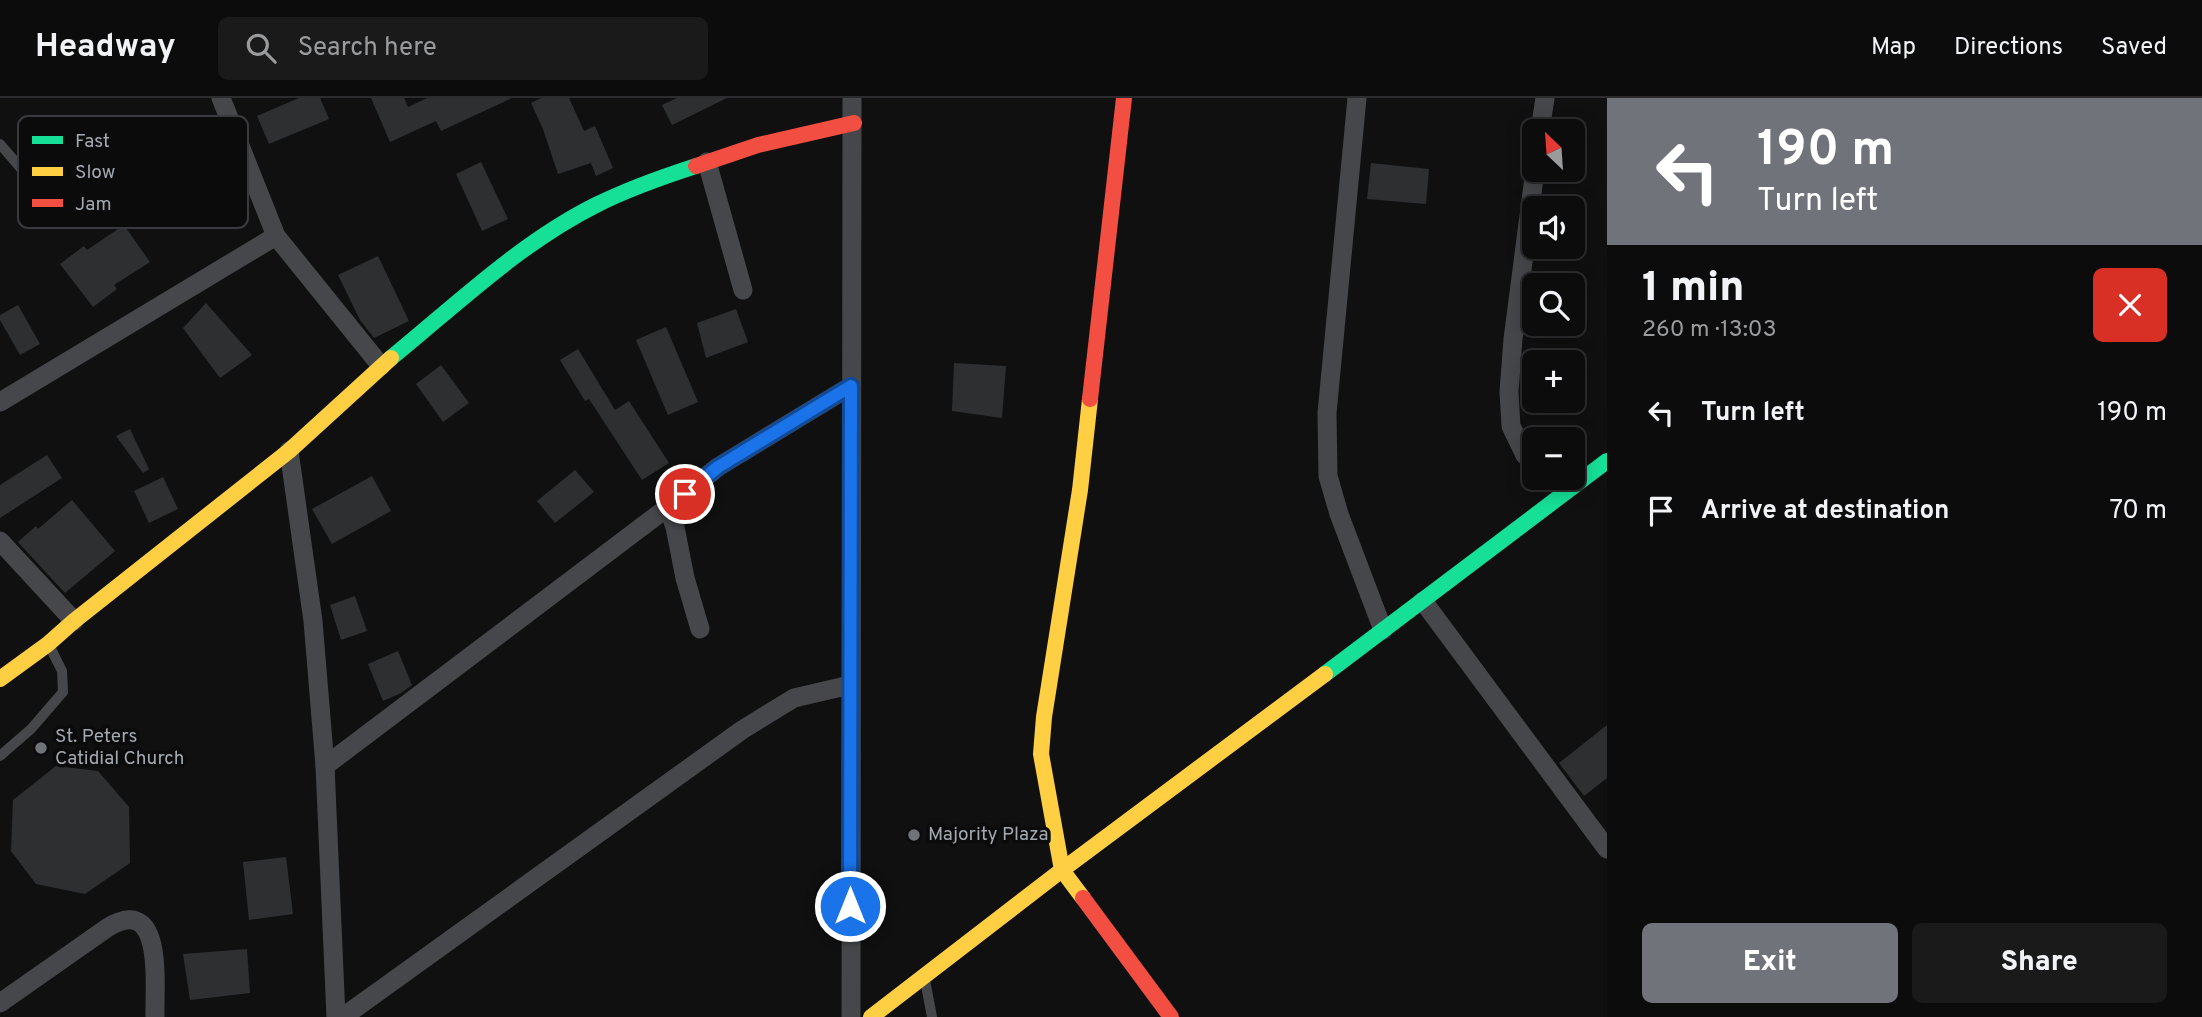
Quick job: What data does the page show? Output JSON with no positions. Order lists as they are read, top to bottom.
{
  "places": ["St. Peters Catidial Church", "Majority Plaza"],
  "legend": ["Fast", "Slow", "Jam"],
  "north": "top left",
  "page": {
    "header": "Headway",
    "search": "Search here",
    "nav": ["Map", "Directions", "Saved"],
    "turn": ["190 m", "Turn left"],
    "map_buttons": ["+", "−"],
    "heading": ["1 min", "260 m · 13:03"],
    "list": [
      {
        "name": "Turn left",
        "value": "190 m"
      },
      {
        "name": "Arrive at destination",
        "value": "70 m"
      }
    ],
    "buttons": ["Exit", "Share"]
  }
}
